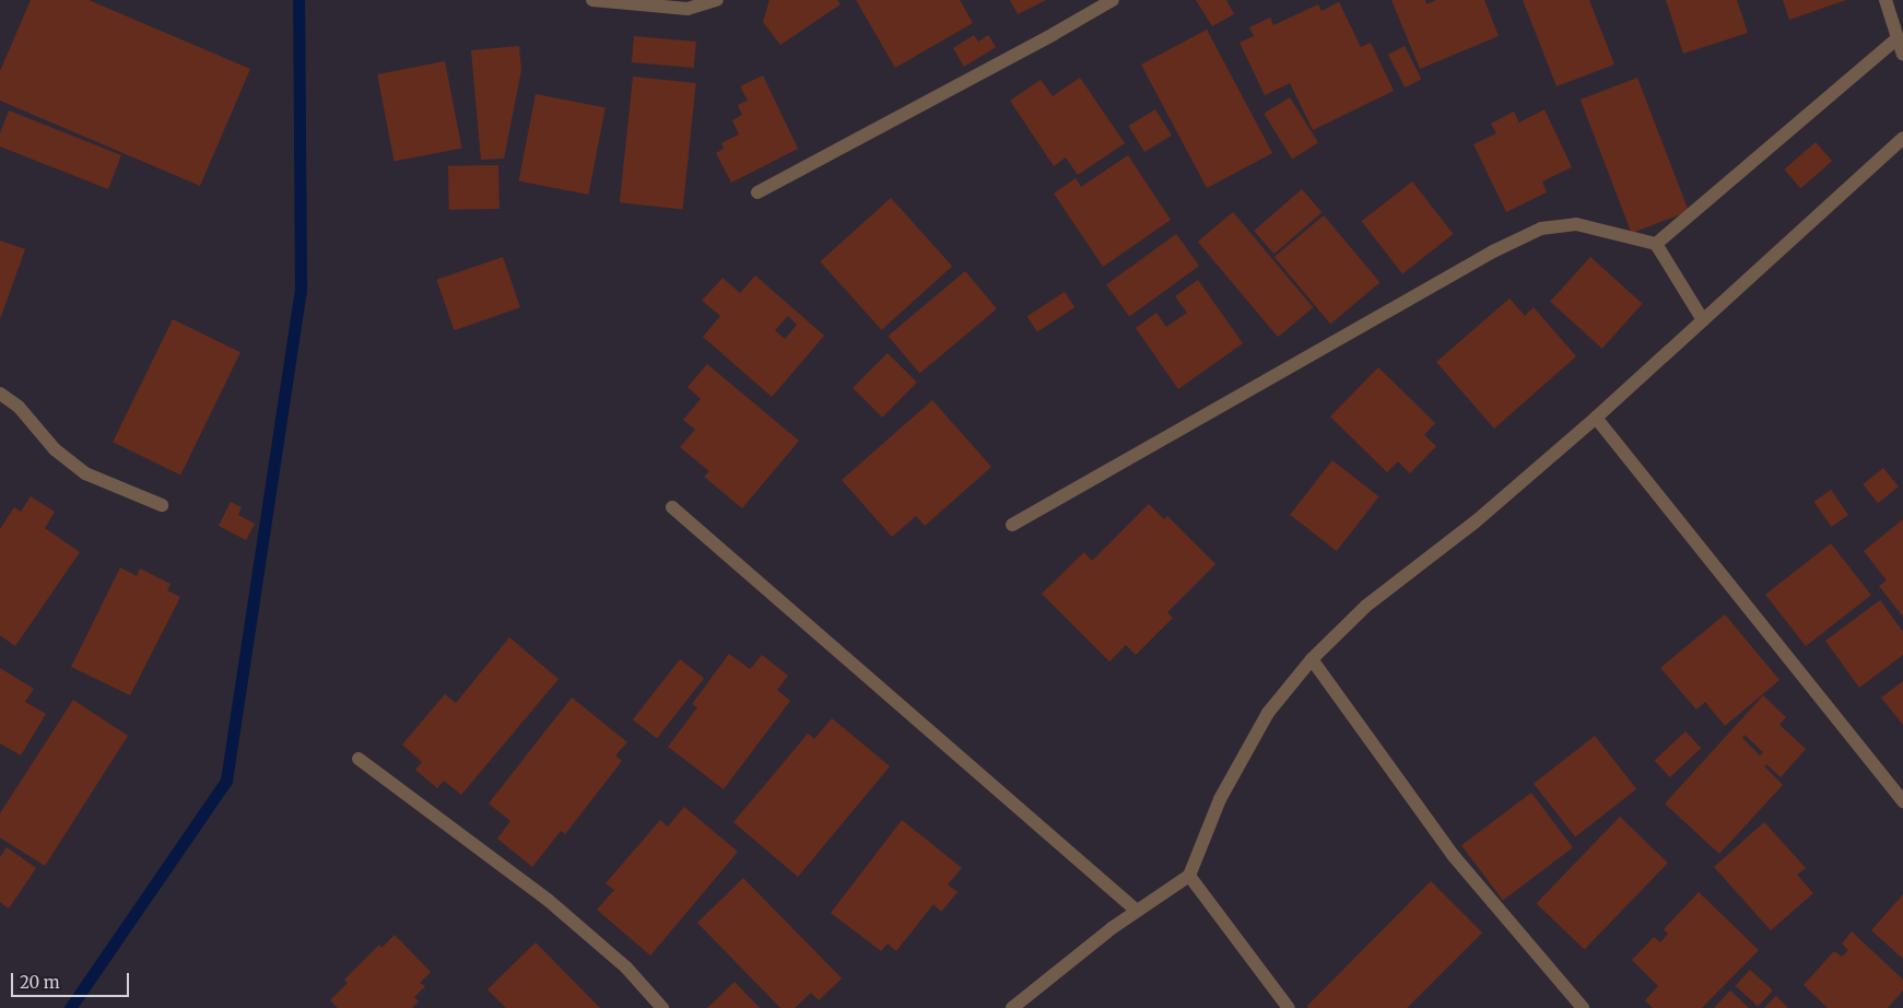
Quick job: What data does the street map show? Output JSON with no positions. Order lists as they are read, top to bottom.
{
  "scale_bar": "20 m"
}
